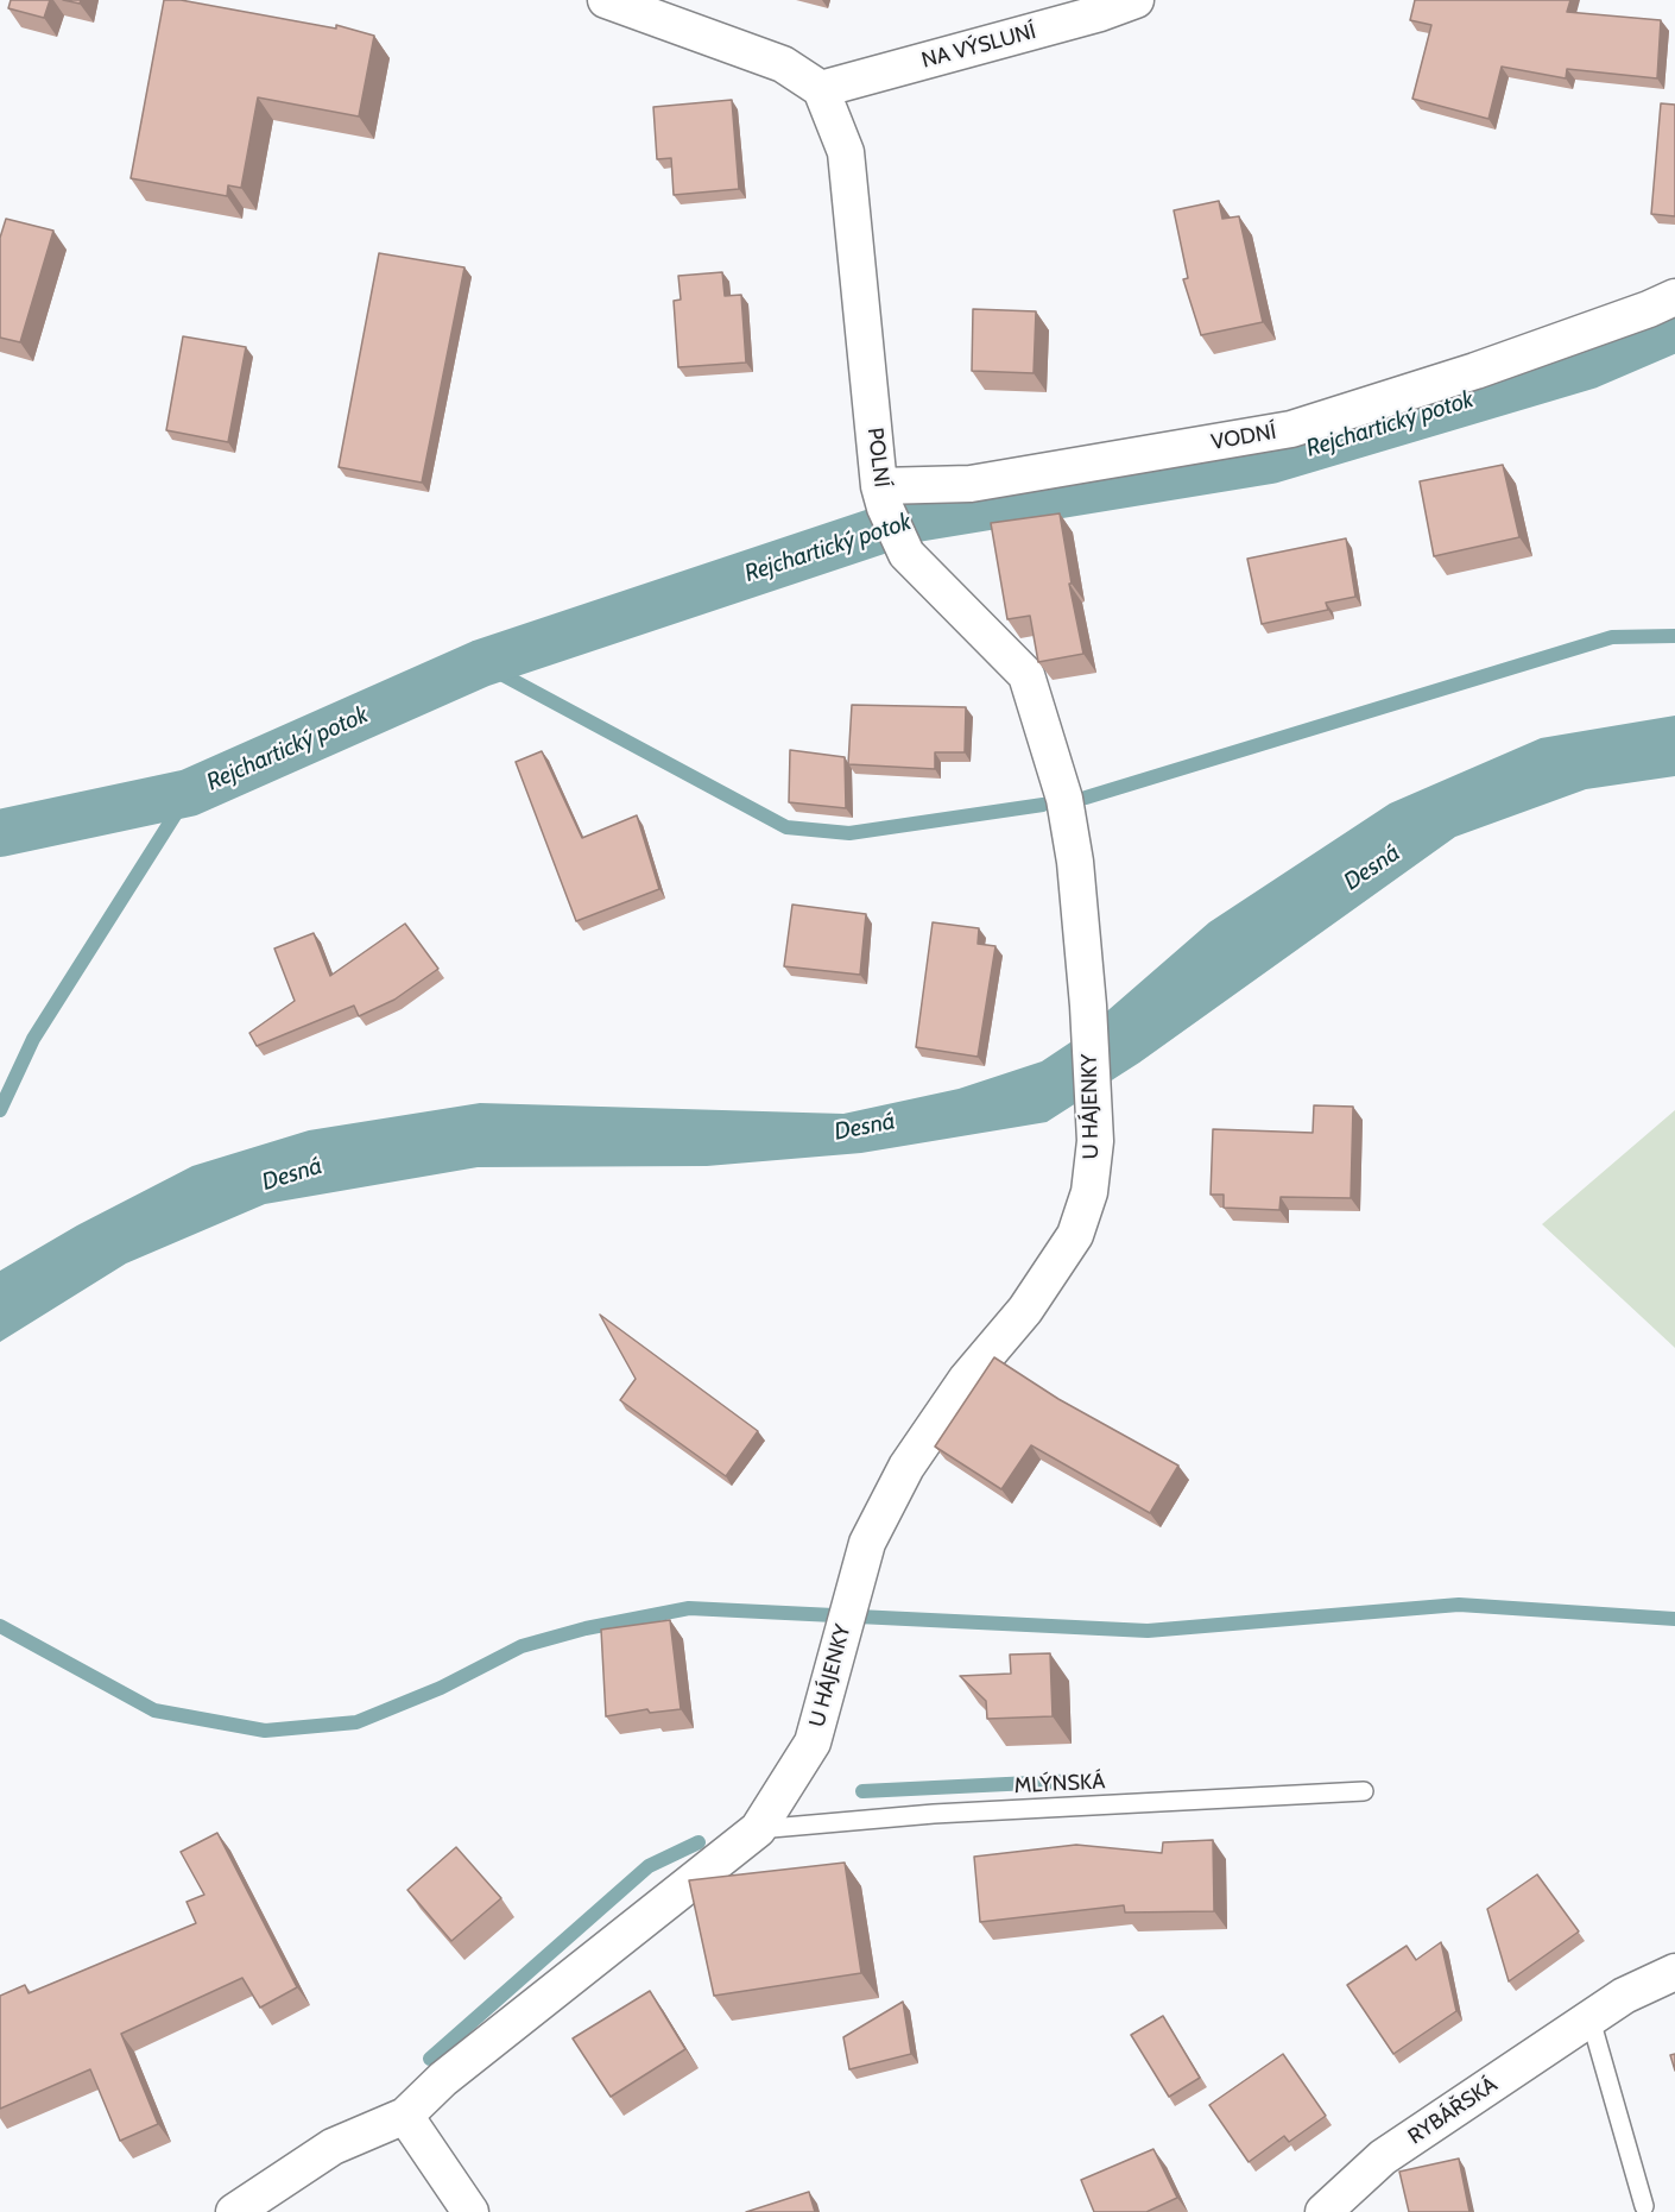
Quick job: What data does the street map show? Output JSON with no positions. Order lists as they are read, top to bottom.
{
  "streets": {
    "street": [
      "NA VÝSLUNÍ",
      "VODNÍ",
      "POLNÍ",
      "U HÁJENKY",
      "RYBÁŘSKÁ"
    ],
    "lane": ["MLÝNSKÁ"]
  },
  "crossings": [
    ["NA VÝSLUNÍ", "POLNÍ"],
    ["VODNÍ", "POLNÍ"],
    ["POLNÍ", "U HÁJENKY"],
    ["U HÁJENKY", "MLÝNSKÁ"]
  ],
  "water": ["Rejchartický potok", "Desná"]
}
